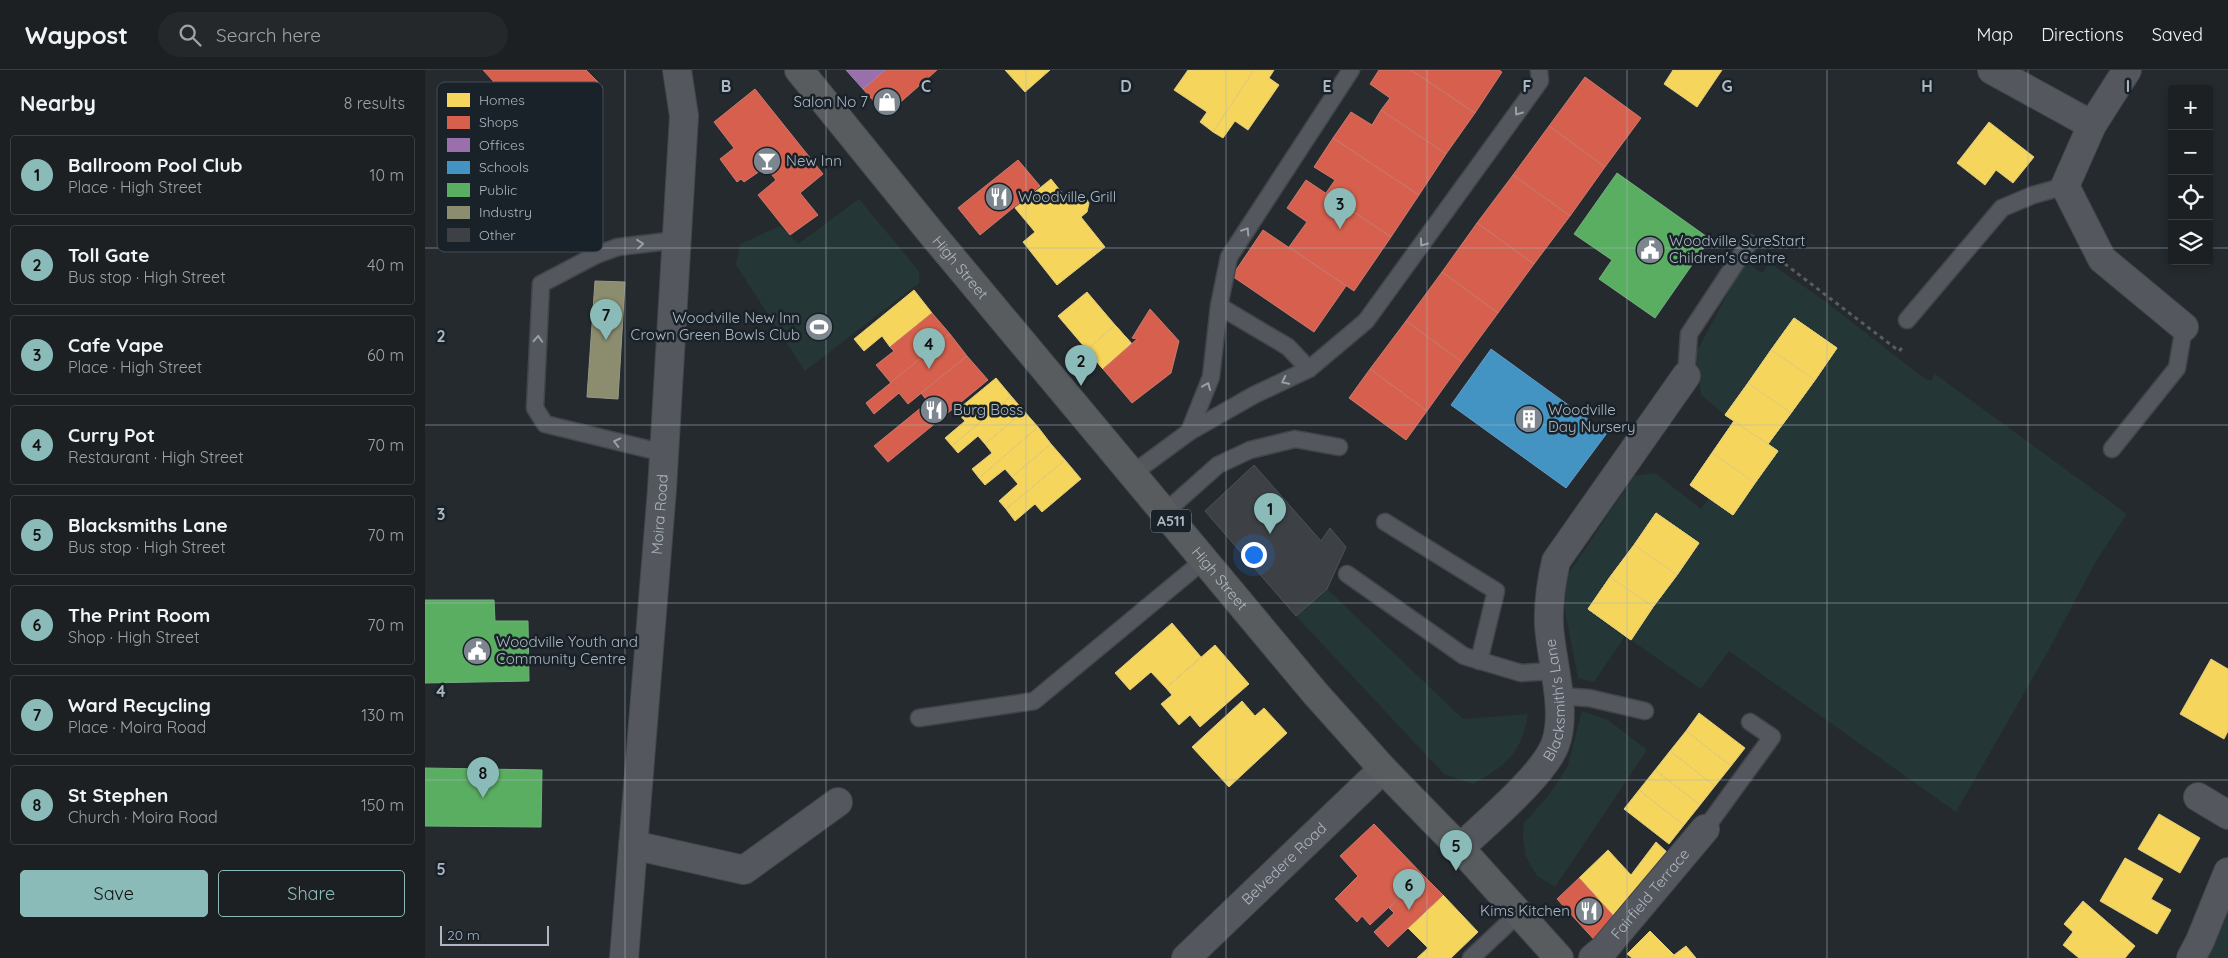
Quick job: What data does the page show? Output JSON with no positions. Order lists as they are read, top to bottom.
{
  "streets": {
    "highway": ["High Street", "A511"],
    "street": [
      "Moira Road",
      "Blacksmith's Lane",
      "Belvedere Road",
      "Fairfield Terrace"
    ]
  },
  "crossings": [
    ["High Street", "Blacksmith's Lane"],
    ["High Street", "Belvedere Road"]
  ],
  "places": {
    "shop": ["Salon No 7"],
    "bar": ["New Inn"],
    "restaurant": ["Woodville Grill", "Burg Boss", "Kims Kitchen"],
    "public building": ["Woodville SureStart Children's Centre", "Woodville Youth and Community Centre"],
    "sports": ["Woodville New Inn Crown Green Bowls Club"],
    "building": ["Woodville Day Nursery"]
  },
  "legend": [
    "Homes",
    "Shops",
    "Offices",
    "Schools",
    "Public",
    "Industry",
    "Other"
  ],
  "scale_bar": "20 m",
  "page": {
    "header": "Waypost",
    "search": "Search here",
    "nav": ["Map", "Directions", "Saved"],
    "heading": ["Nearby", "8 results"],
    "map_buttons": ["+", "−"],
    "list": [
      {
        "mark": "1",
        "name": "Ballroom Pool Club",
        "note": "Place · High Street",
        "value": "10 m"
      },
      {
        "mark": "2",
        "name": "Toll Gate",
        "note": "Bus stop · High Street",
        "value": "40 m"
      },
      {
        "mark": "3",
        "name": "Cafe Vape",
        "note": "Place · High Street",
        "value": "60 m"
      },
      {
        "mark": "4",
        "name": "Curry Pot",
        "note": "Restaurant · High Street",
        "value": "70 m"
      },
      {
        "mark": "5",
        "name": "Blacksmiths Lane",
        "note": "Bus stop · High Street",
        "value": "70 m"
      },
      {
        "mark": "6",
        "name": "The Print Room",
        "note": "Shop · High Street",
        "value": "70 m"
      },
      {
        "mark": "7",
        "name": "Ward Recycling",
        "note": "Place · Moira Road",
        "value": "130 m"
      },
      {
        "mark": "8",
        "name": "St Stephen",
        "note": "Church · Moira Road",
        "value": "150 m"
      }
    ],
    "pins": [
      "3",
      "7",
      "4",
      "2",
      "1",
      "8",
      "5",
      "6"
    ],
    "buttons": ["Save", "Share"],
    "scale": "20 m"
  },
  "grid": {
    "columns": [
      "B",
      "C",
      "D",
      "E",
      "F",
      "G",
      "H",
      "I"
    ],
    "rows": [
      "2",
      "3",
      "4",
      "5"
    ]
  }
}
